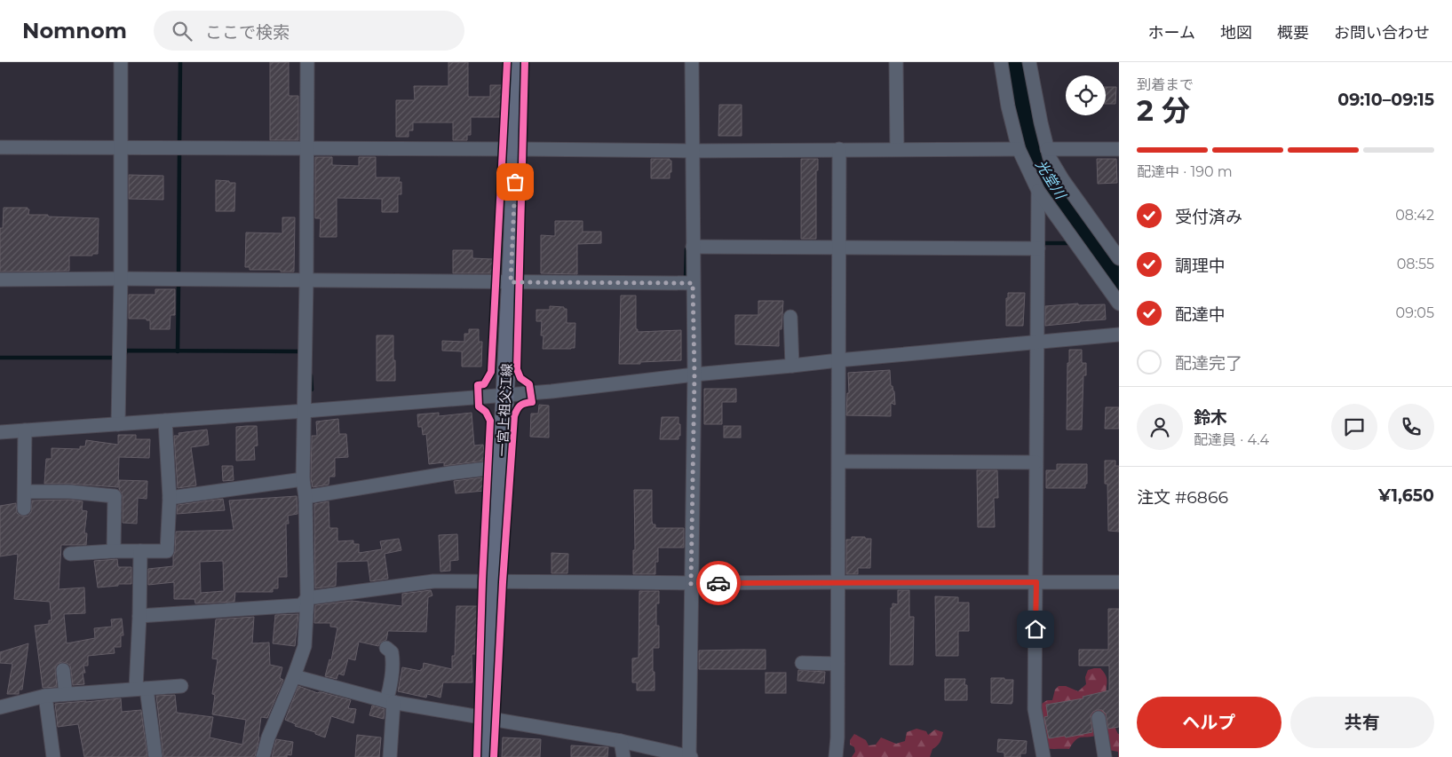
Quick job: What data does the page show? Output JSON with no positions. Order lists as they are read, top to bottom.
{
  "streets": {
    "main road": ["一宮上祖父江線"]
  },
  "water": ["光堂川"],
  "page": {
    "header": "Nomnom",
    "search": "ここで検索",
    "nav": [
      "ホーム",
      "地図",
      "概要",
      "お問い合わせ"
    ],
    "heading": ["2 分", "到着まで", "09:10–09:15"],
    "panel": [
      "鈴木",
      "配達員 · 4.4",
      "注文 #6866",
      "¥1,650"
    ],
    "bar": "配達中 · 190 m",
    "list": [
      ["受付済み", "08:42"],
      ["調理中", "08:55"],
      ["配達中", "09:05"],
      "配達完了"
    ],
    "buttons": ["ヘルプ", "共有"]
  }
}
